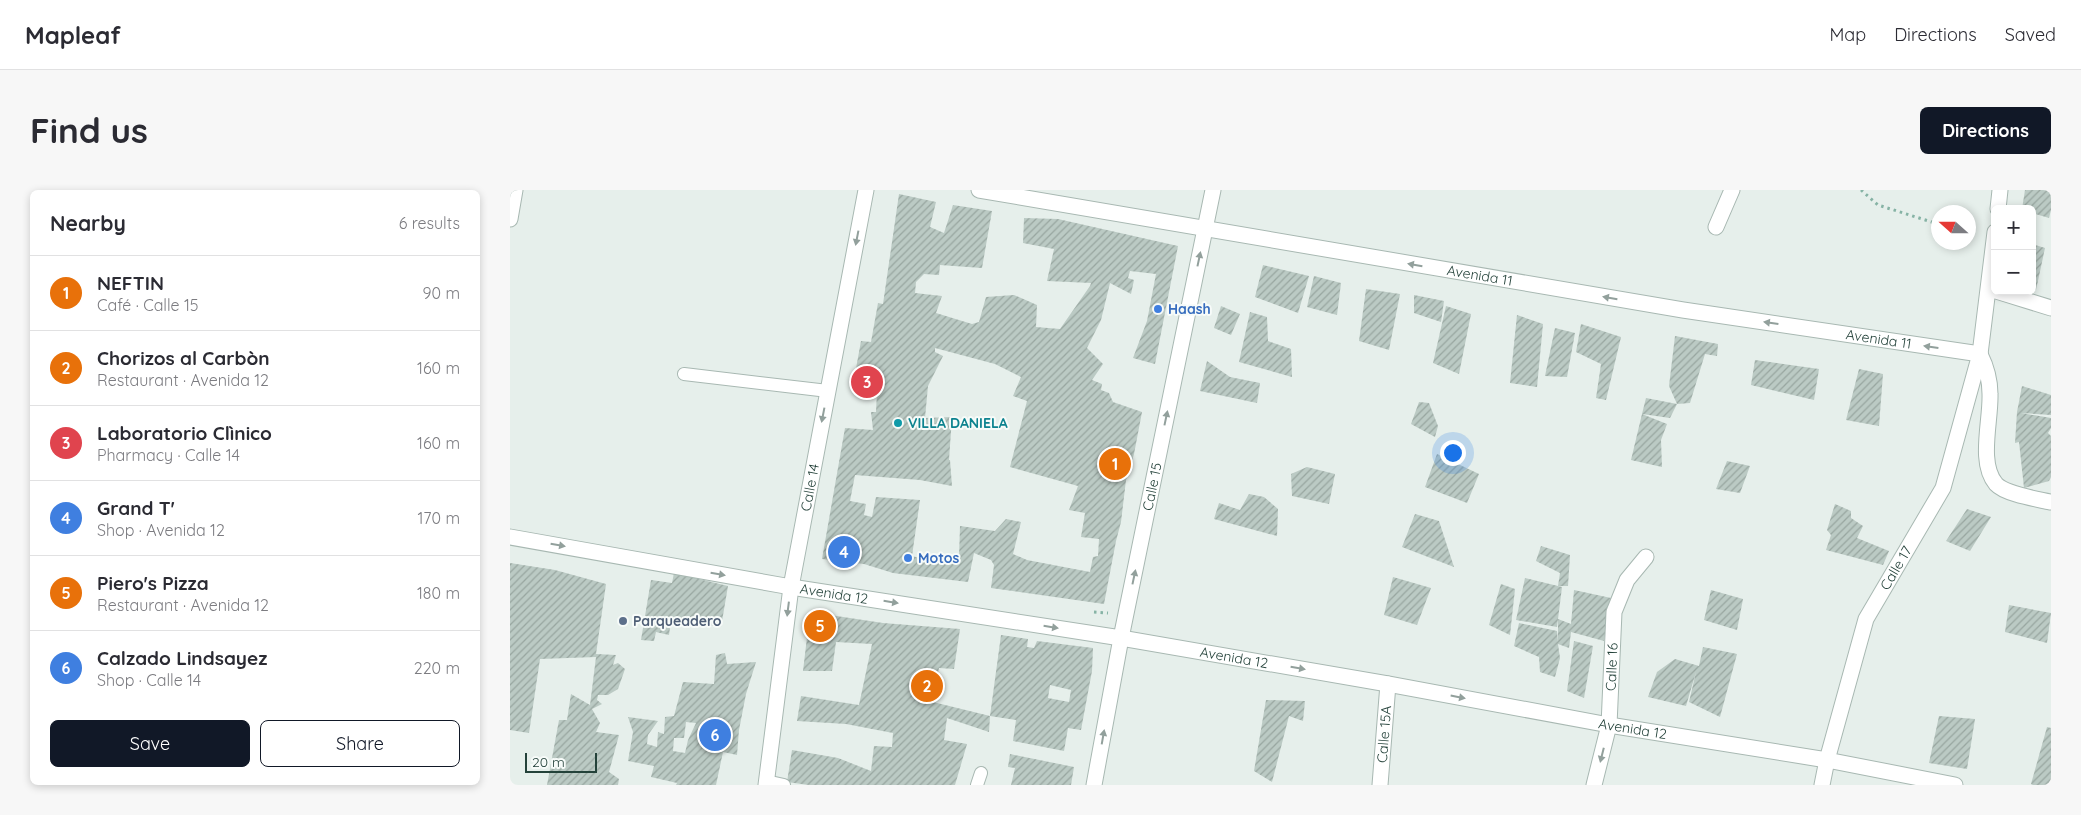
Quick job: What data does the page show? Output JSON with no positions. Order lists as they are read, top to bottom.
{
  "streets": {
    "street": [
      "Avenida 11",
      "Calle 14",
      "Calle 15",
      "Calle 17",
      "Avenida 12",
      "Calle 16",
      "Calle 15A"
    ]
  },
  "crossings": [
    ["Avenida 11", "Calle 15"],
    ["Avenida 11", "Calle 17"],
    ["Calle 14", "Avenida 12"],
    ["Calle 15", "Avenida 12"],
    ["Calle 17", "Avenida 12"],
    ["Avenida 12", "Calle 16"],
    ["Avenida 12", "Calle 15A"]
  ],
  "one_way": [
    "Avenida 11",
    "Calle 14",
    "Calle 15",
    "Avenida 12"
  ],
  "places": [
    "Haash",
    "VILLA DANIELA",
    "Motos",
    "Parqueadero"
  ],
  "scale_bar": "20 m",
  "north": "left",
  "page": {
    "header": "Mapleaf",
    "nav": ["Map", "Directions", "Saved"],
    "buttons": [
      "Directions",
      ["Save", "Share"]
    ],
    "title": "Find us",
    "heading": ["Nearby", "6 results"],
    "map_buttons": ["+", "−"],
    "list": [
      {
        "mark": "1",
        "name": "NEFTIN",
        "note": "Café · Calle 15",
        "value": "90 m"
      },
      {
        "mark": "2",
        "name": "Chorizos al Carbòn",
        "note": "Restaurant · Avenida 12",
        "value": "160 m"
      },
      {
        "mark": "3",
        "name": "Laboratorio Clìnico",
        "note": "Pharmacy · Calle 14",
        "value": "160 m"
      },
      {
        "mark": "4",
        "name": "Grand T'",
        "note": "Shop · Avenida 12",
        "value": "170 m"
      },
      {
        "mark": "5",
        "name": "Piero's Pizza",
        "note": "Restaurant · Avenida 12",
        "value": "180 m"
      },
      {
        "mark": "6",
        "name": "Calzado Lindsayez",
        "note": "Shop · Calle 14",
        "value": "220 m"
      }
    ],
    "pins": [
      "3",
      "1",
      "4",
      "5",
      "2",
      "6"
    ],
    "scale": "20 m"
  }
}
